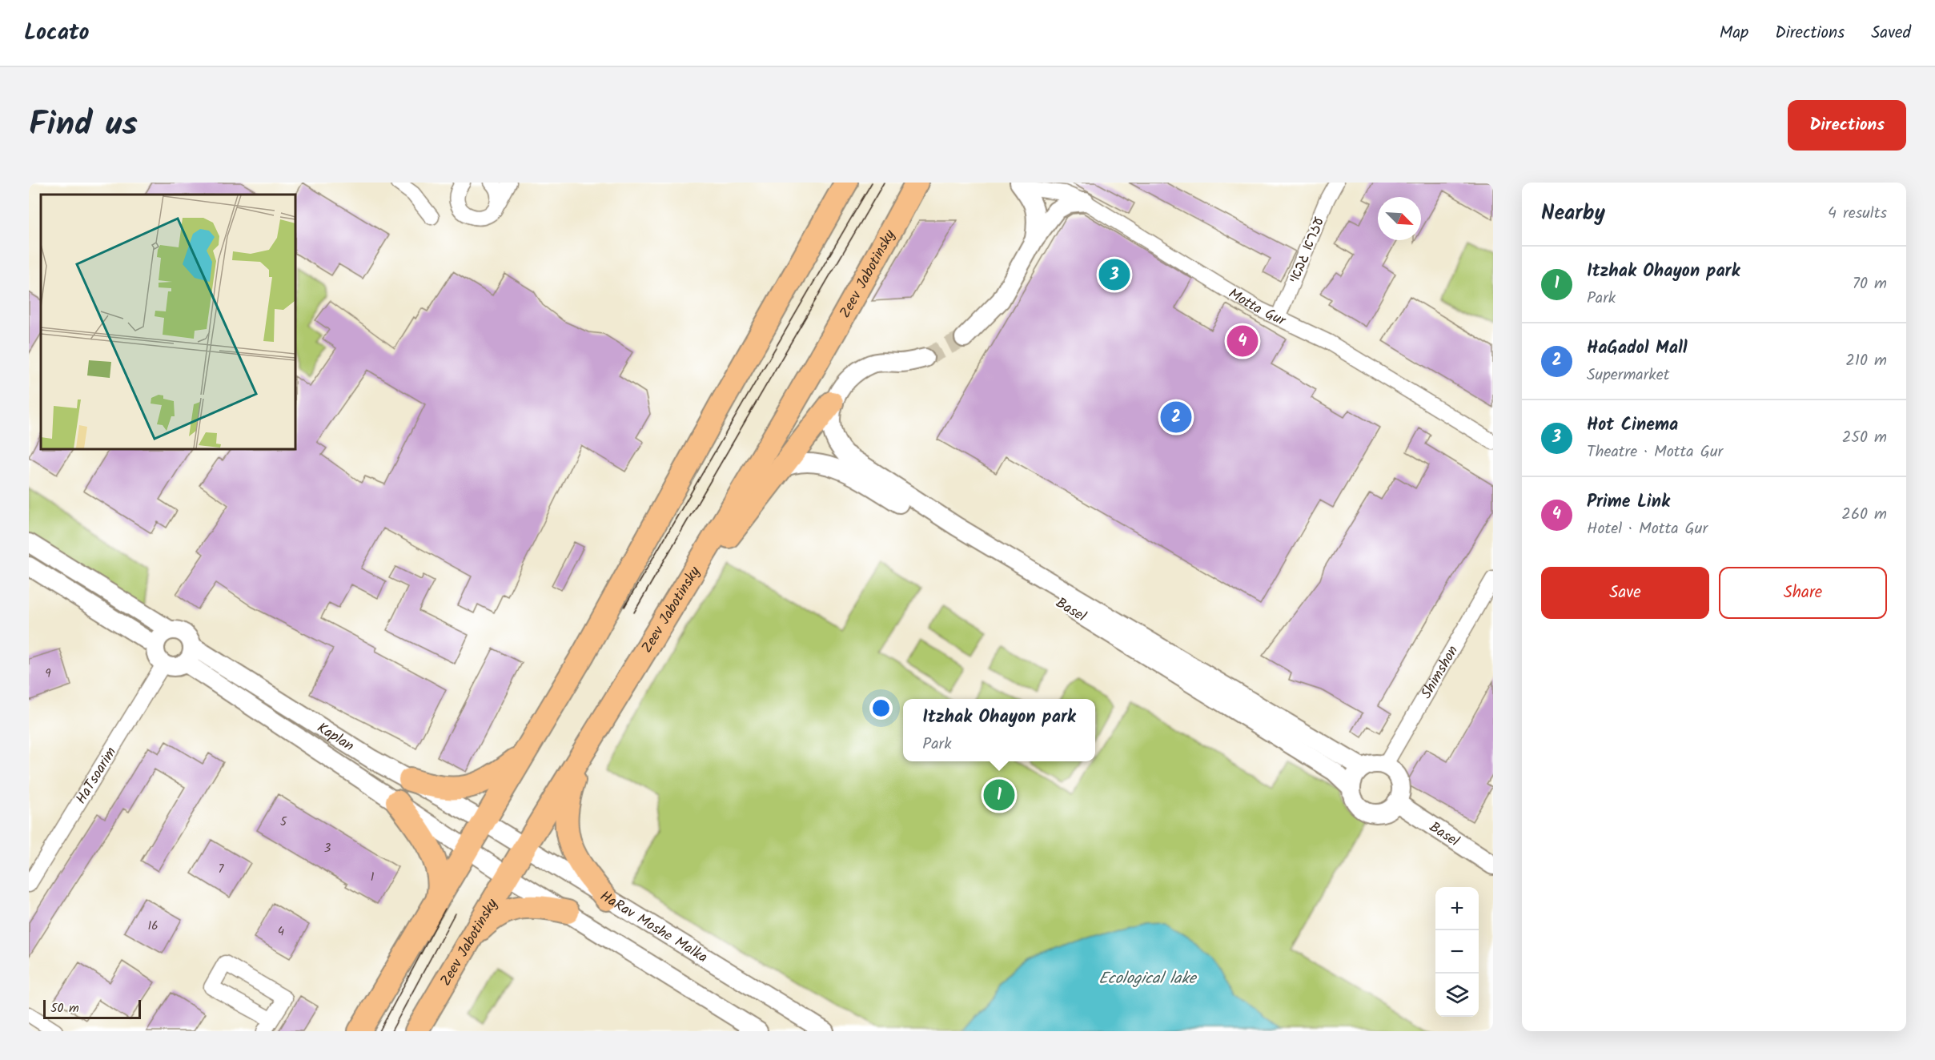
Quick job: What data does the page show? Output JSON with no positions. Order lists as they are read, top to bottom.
{
  "streets": {
    "main road": ["Zeev Jabotinsky"],
    "street": [
      "עזרא גבאי",
      "Motta Gur",
      "Basel",
      "Shimshon",
      "Kaplan",
      "HaTsoarim",
      "HaRav Moshe Malka"
    ]
  },
  "crossings": [
    ["עזרא גבאי", "Motta Gur"],
    ["Zeev Jabotinsky", "HaRav Moshe Malka"],
    ["Basel", "Shimshon"],
    ["Kaplan", "HaTsoarim"],
    ["Kaplan", "HaRav Moshe Malka"]
  ],
  "water": ["Ecological lake"],
  "house_numbers": [
    "9",
    "5",
    "3",
    "7",
    "1",
    "16",
    "4"
  ],
  "scale_bar": "50 m",
  "north": "bottom right",
  "page": {
    "header": "Locato",
    "nav": ["Map", "Directions", "Saved"],
    "title": "Find us",
    "buttons": [
      "Directions",
      ["Save", "Share"]
    ],
    "heading": ["Nearby", "4 results"],
    "list": [
      {
        "mark": "1",
        "name": "Itzhak Ohayon park",
        "note": "Park",
        "value": "70 m"
      },
      {
        "mark": "2",
        "name": "HaGadol Mall",
        "note": "Supermarket",
        "value": "210 m"
      },
      {
        "mark": "3",
        "name": "Hot Cinema",
        "note": "Theatre · Motta Gur",
        "value": "250 m"
      },
      {
        "mark": "4",
        "name": "Prime Link",
        "note": "Hotel · Motta Gur",
        "value": "260 m"
      }
    ],
    "pins": [
      "3",
      "4",
      "2",
      "1"
    ],
    "popup": ["Itzhak Ohayon park", "Park"],
    "map_buttons": ["+", "−"],
    "scale": "50 m"
  }
}
